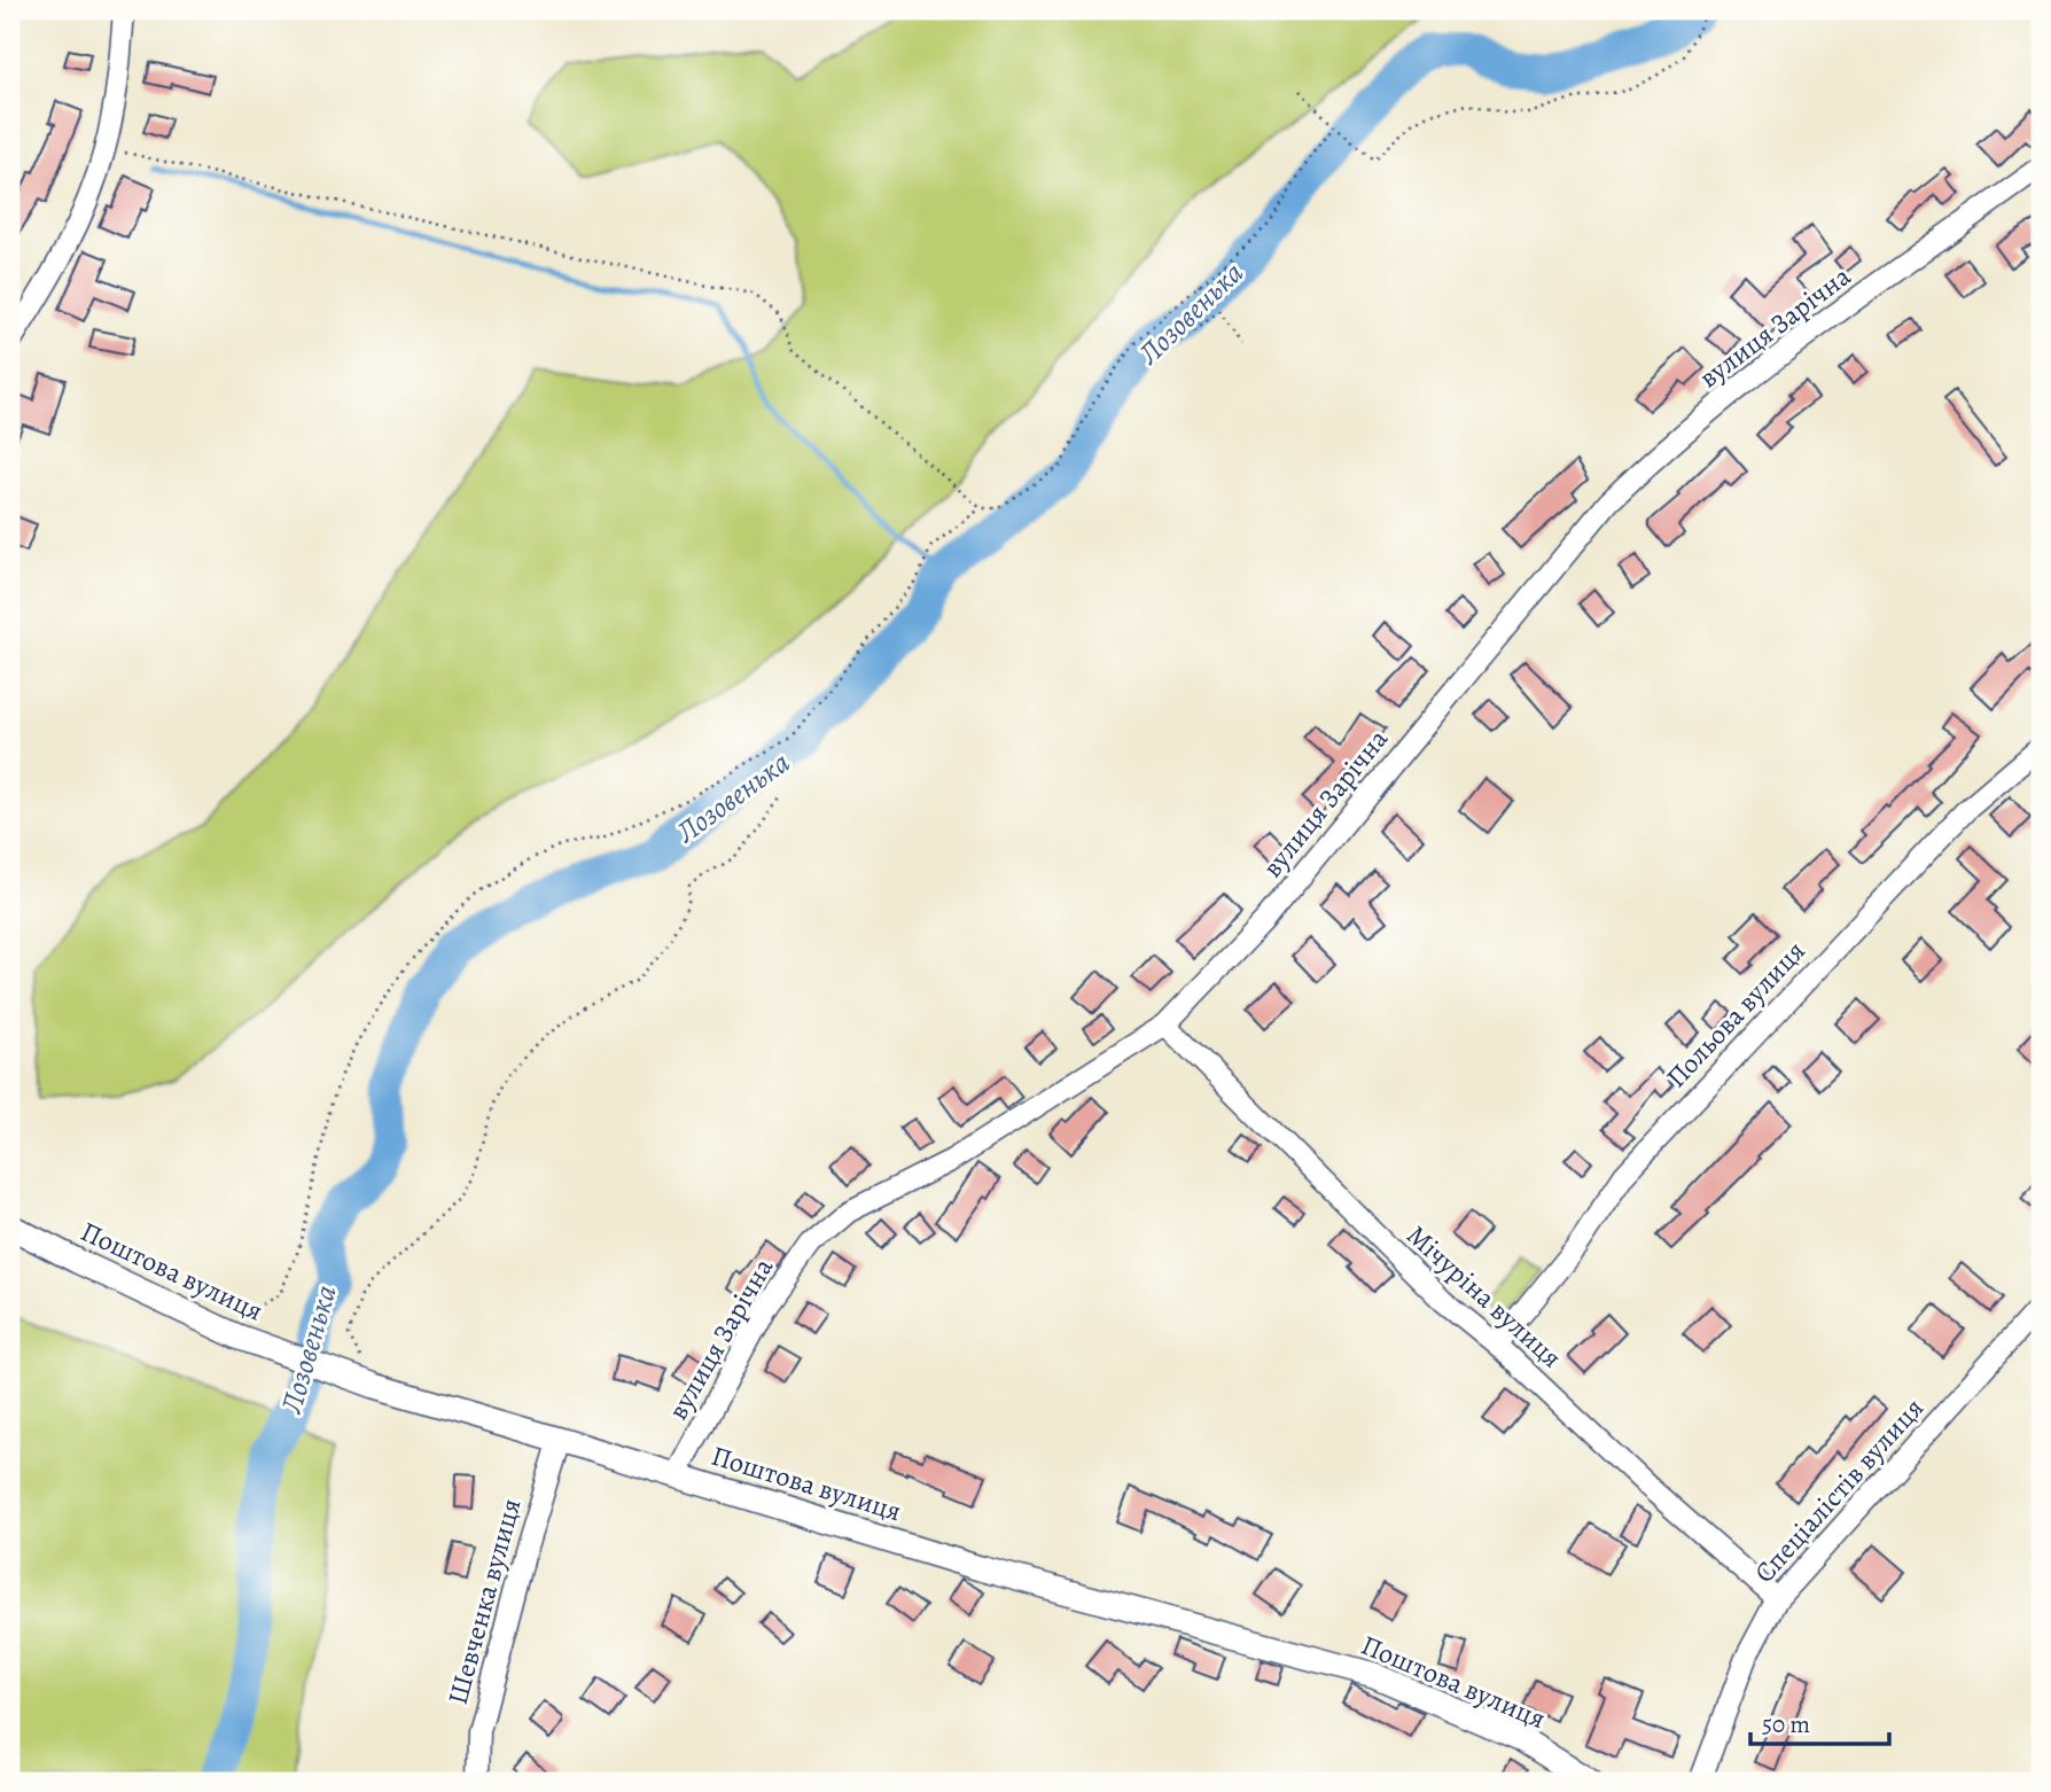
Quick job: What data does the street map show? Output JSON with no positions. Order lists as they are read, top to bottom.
{
  "streets": {
    "street": [
      "вулиця Зарічна",
      "Польова вулиця",
      "Поштова вулиця",
      "Мічуріна вулиця",
      "Спеціалістів вулиця",
      "Шевченка вулиця"
    ]
  },
  "crossings": [
    ["вулиця Зарічна", "Поштова вулиця"],
    ["вулиця Зарічна", "Мічуріна вулиця"],
    ["Польова вулиця", "Мічуріна вулиця"],
    ["Поштова вулиця", "Шевченка вулиця"],
    ["Мічуріна вулиця", "Спеціалістів вулиця"]
  ],
  "water": ["Лозовенька"],
  "scale_bar": "50 m"
}
